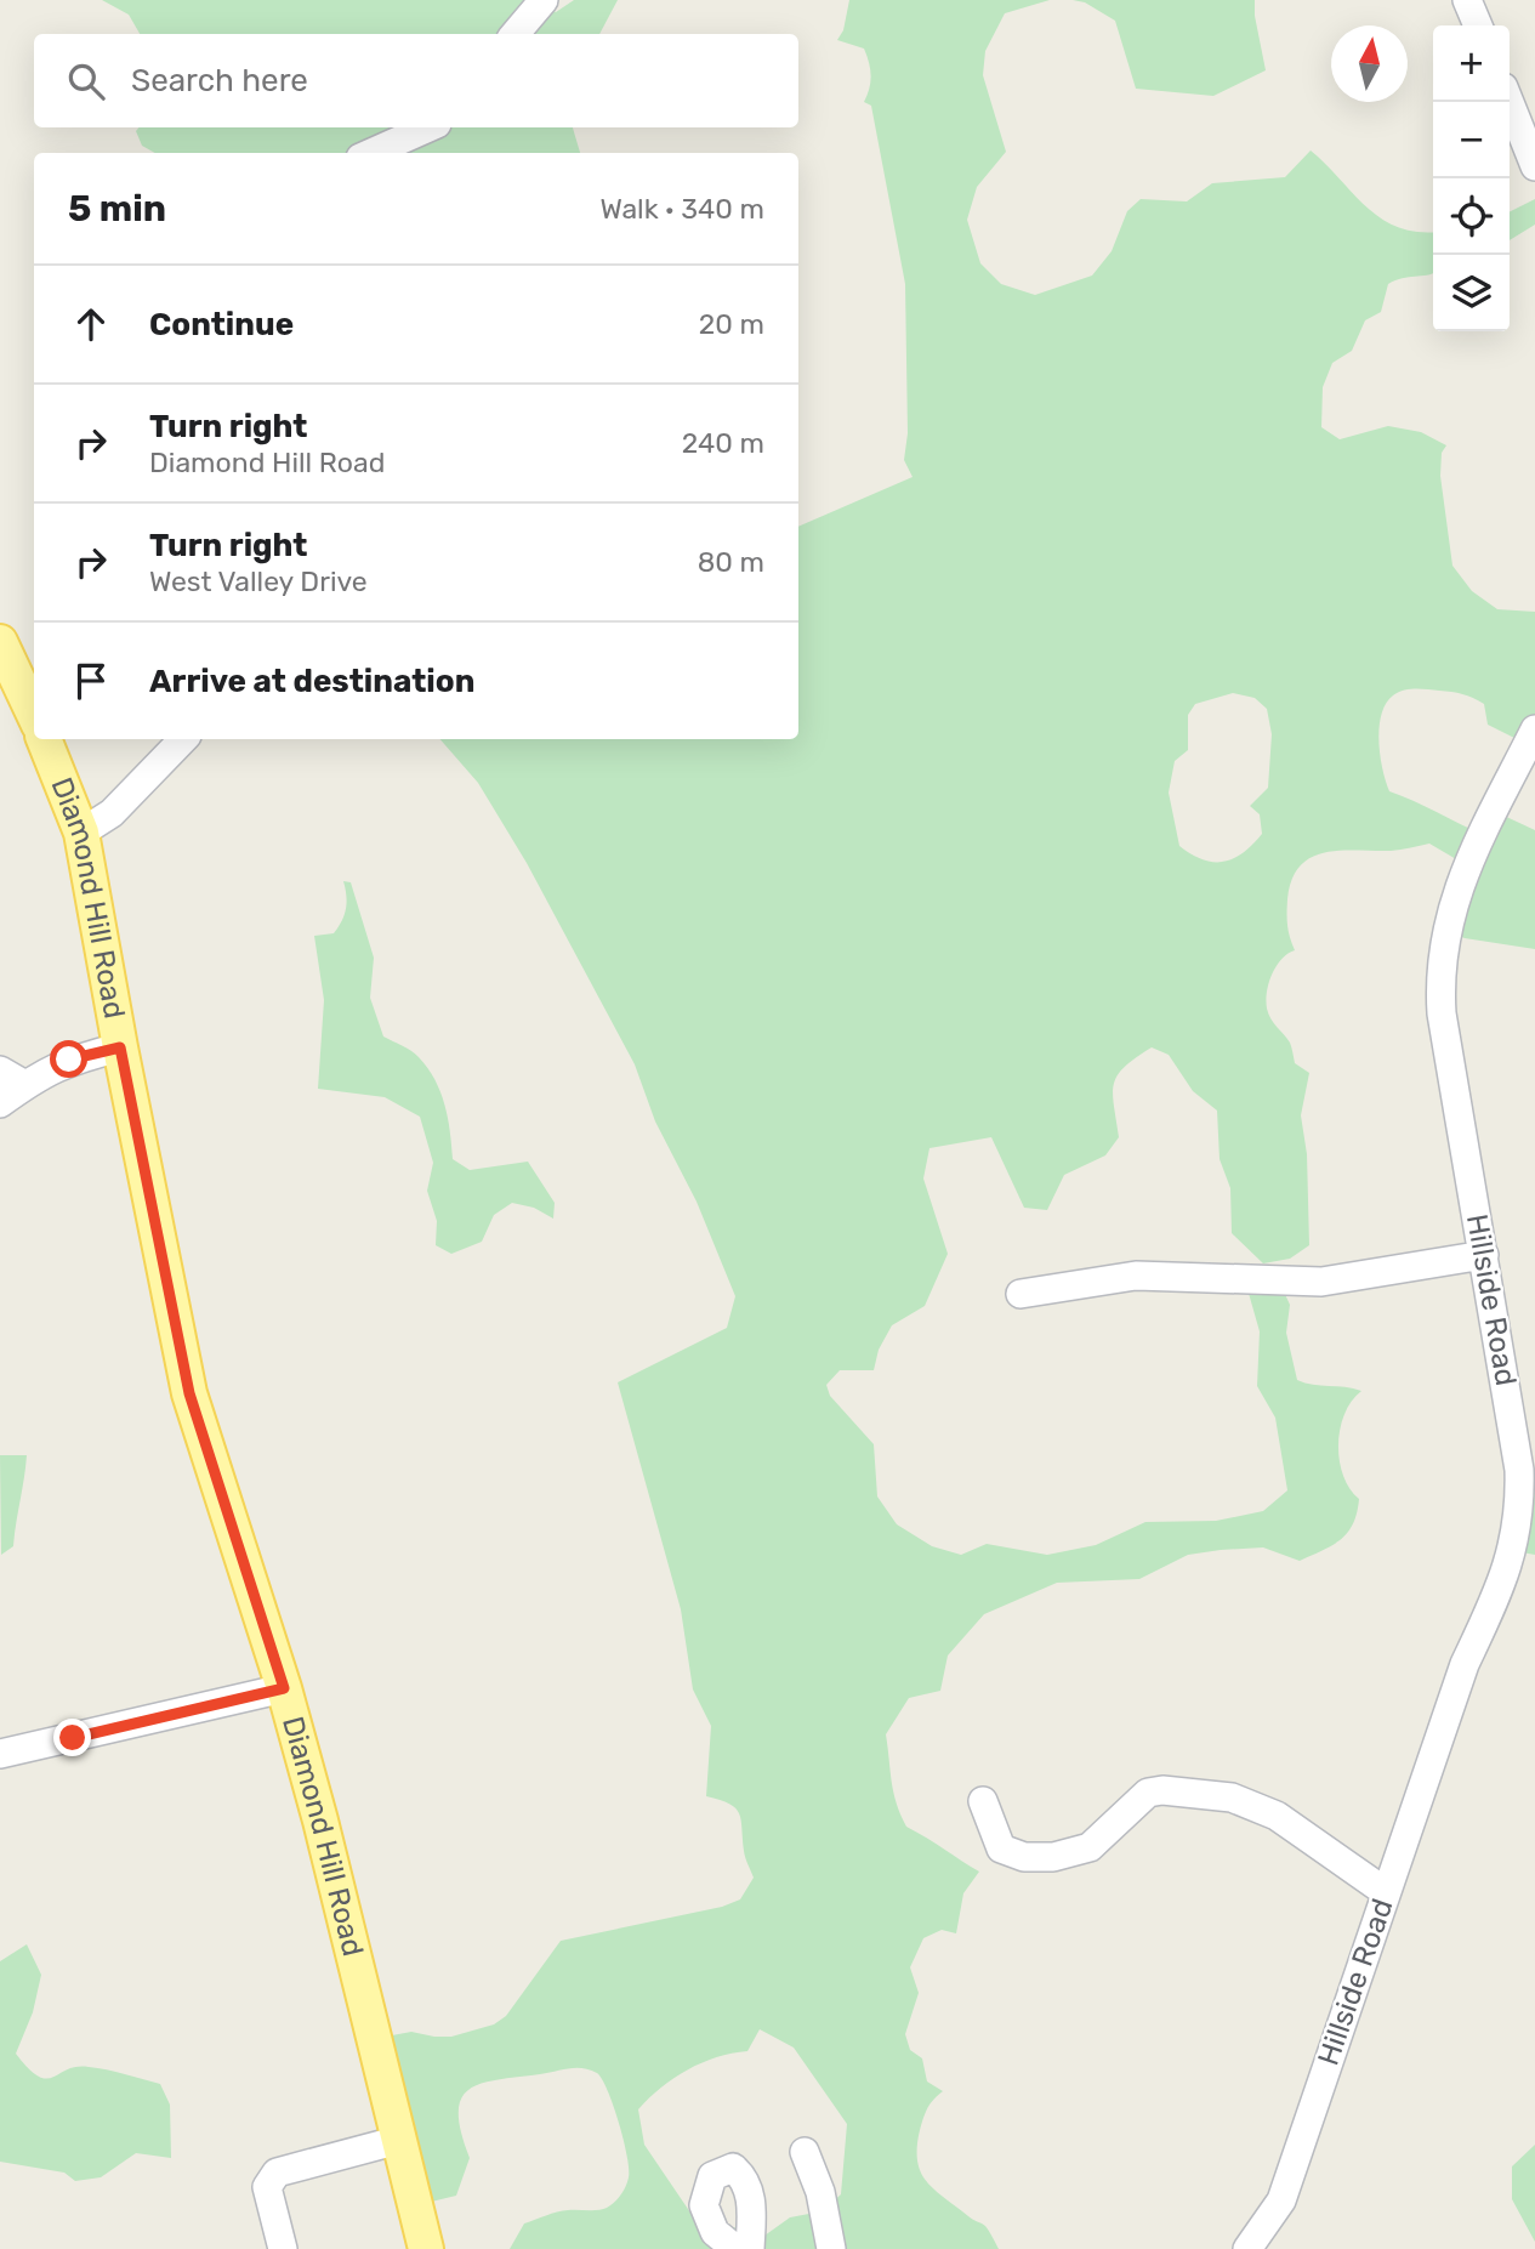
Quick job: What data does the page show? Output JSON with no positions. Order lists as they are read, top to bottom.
{
  "streets": {
    "main road": ["Diamond Hill Road"],
    "street": ["Hillside Road"]
  },
  "north": "top",
  "page": {
    "map_buttons": ["+", "−"],
    "search": "Search here",
    "heading": ["5 min", "Walk · 340 m"],
    "list": [
      ["Continue", "20 m"],
      ["Turn right", "Diamond Hill Road", "240 m"],
      ["Turn right", "West Valley Drive", "80 m"],
      "Arrive at destination"
    ]
  }
}
